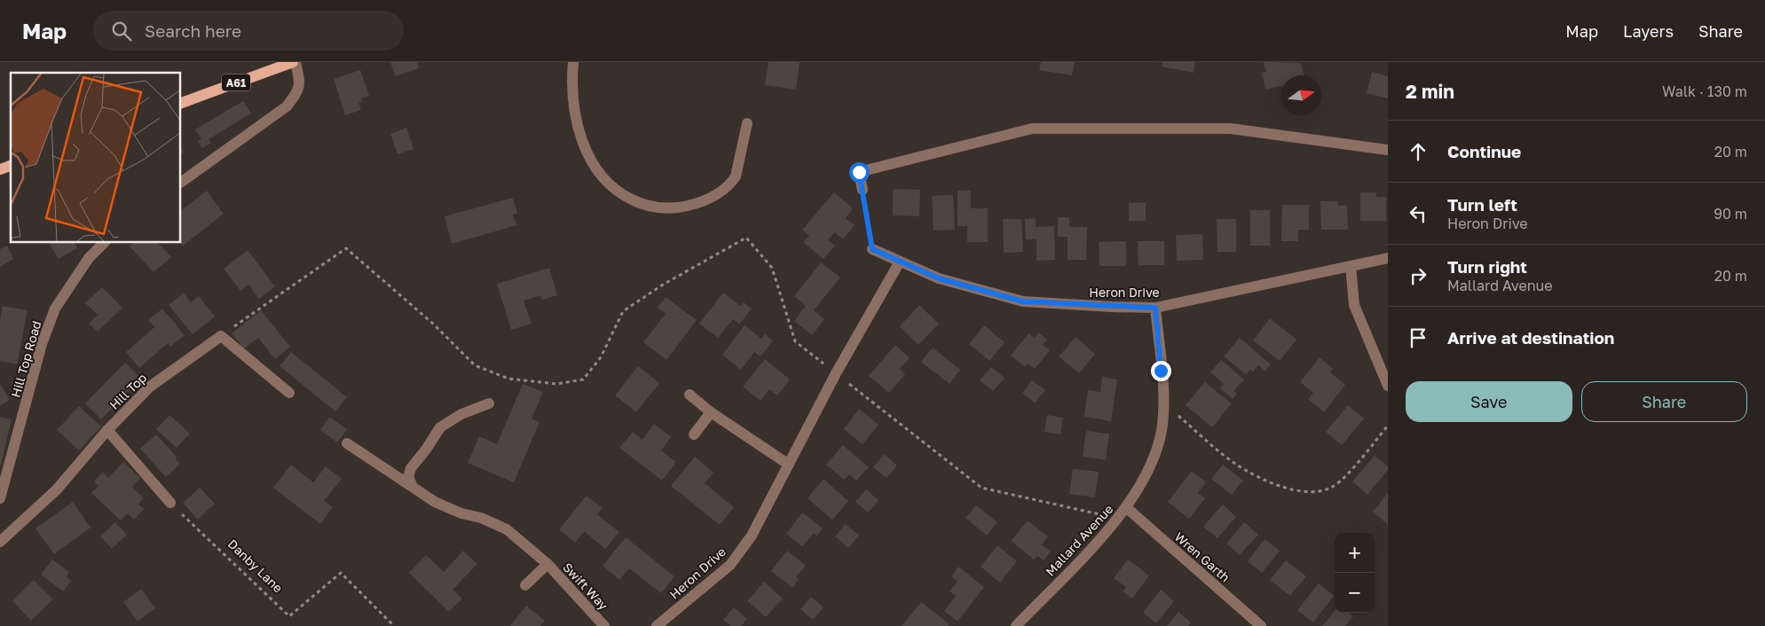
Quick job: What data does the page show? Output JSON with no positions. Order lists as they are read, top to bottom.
{
  "streets": {
    "main road": ["A61"],
    "street": [
      "Heron Drive",
      "Hill Top Road",
      "Hill Top",
      "Mallard Avenue",
      "Wren Garth",
      "Swift Way"
    ],
    "path": ["Danby Lane"]
  },
  "crossings": [
    ["Heron Drive", "Mallard Avenue"],
    ["Mallard Avenue", "Wren Garth"]
  ],
  "north": "right",
  "page": {
    "header": "Map",
    "search": "Search here",
    "nav": ["Map", "Layers", "Share"],
    "heading": ["2 min", "Walk · 130 m"],
    "list": [
      ["Continue", "20 m"],
      ["Turn left", "Heron Drive", "90 m"],
      ["Turn right", "Mallard Avenue", "20 m"],
      "Arrive at destination"
    ],
    "buttons": ["Save", "Share"],
    "map_buttons": ["+", "−"]
  }
}
